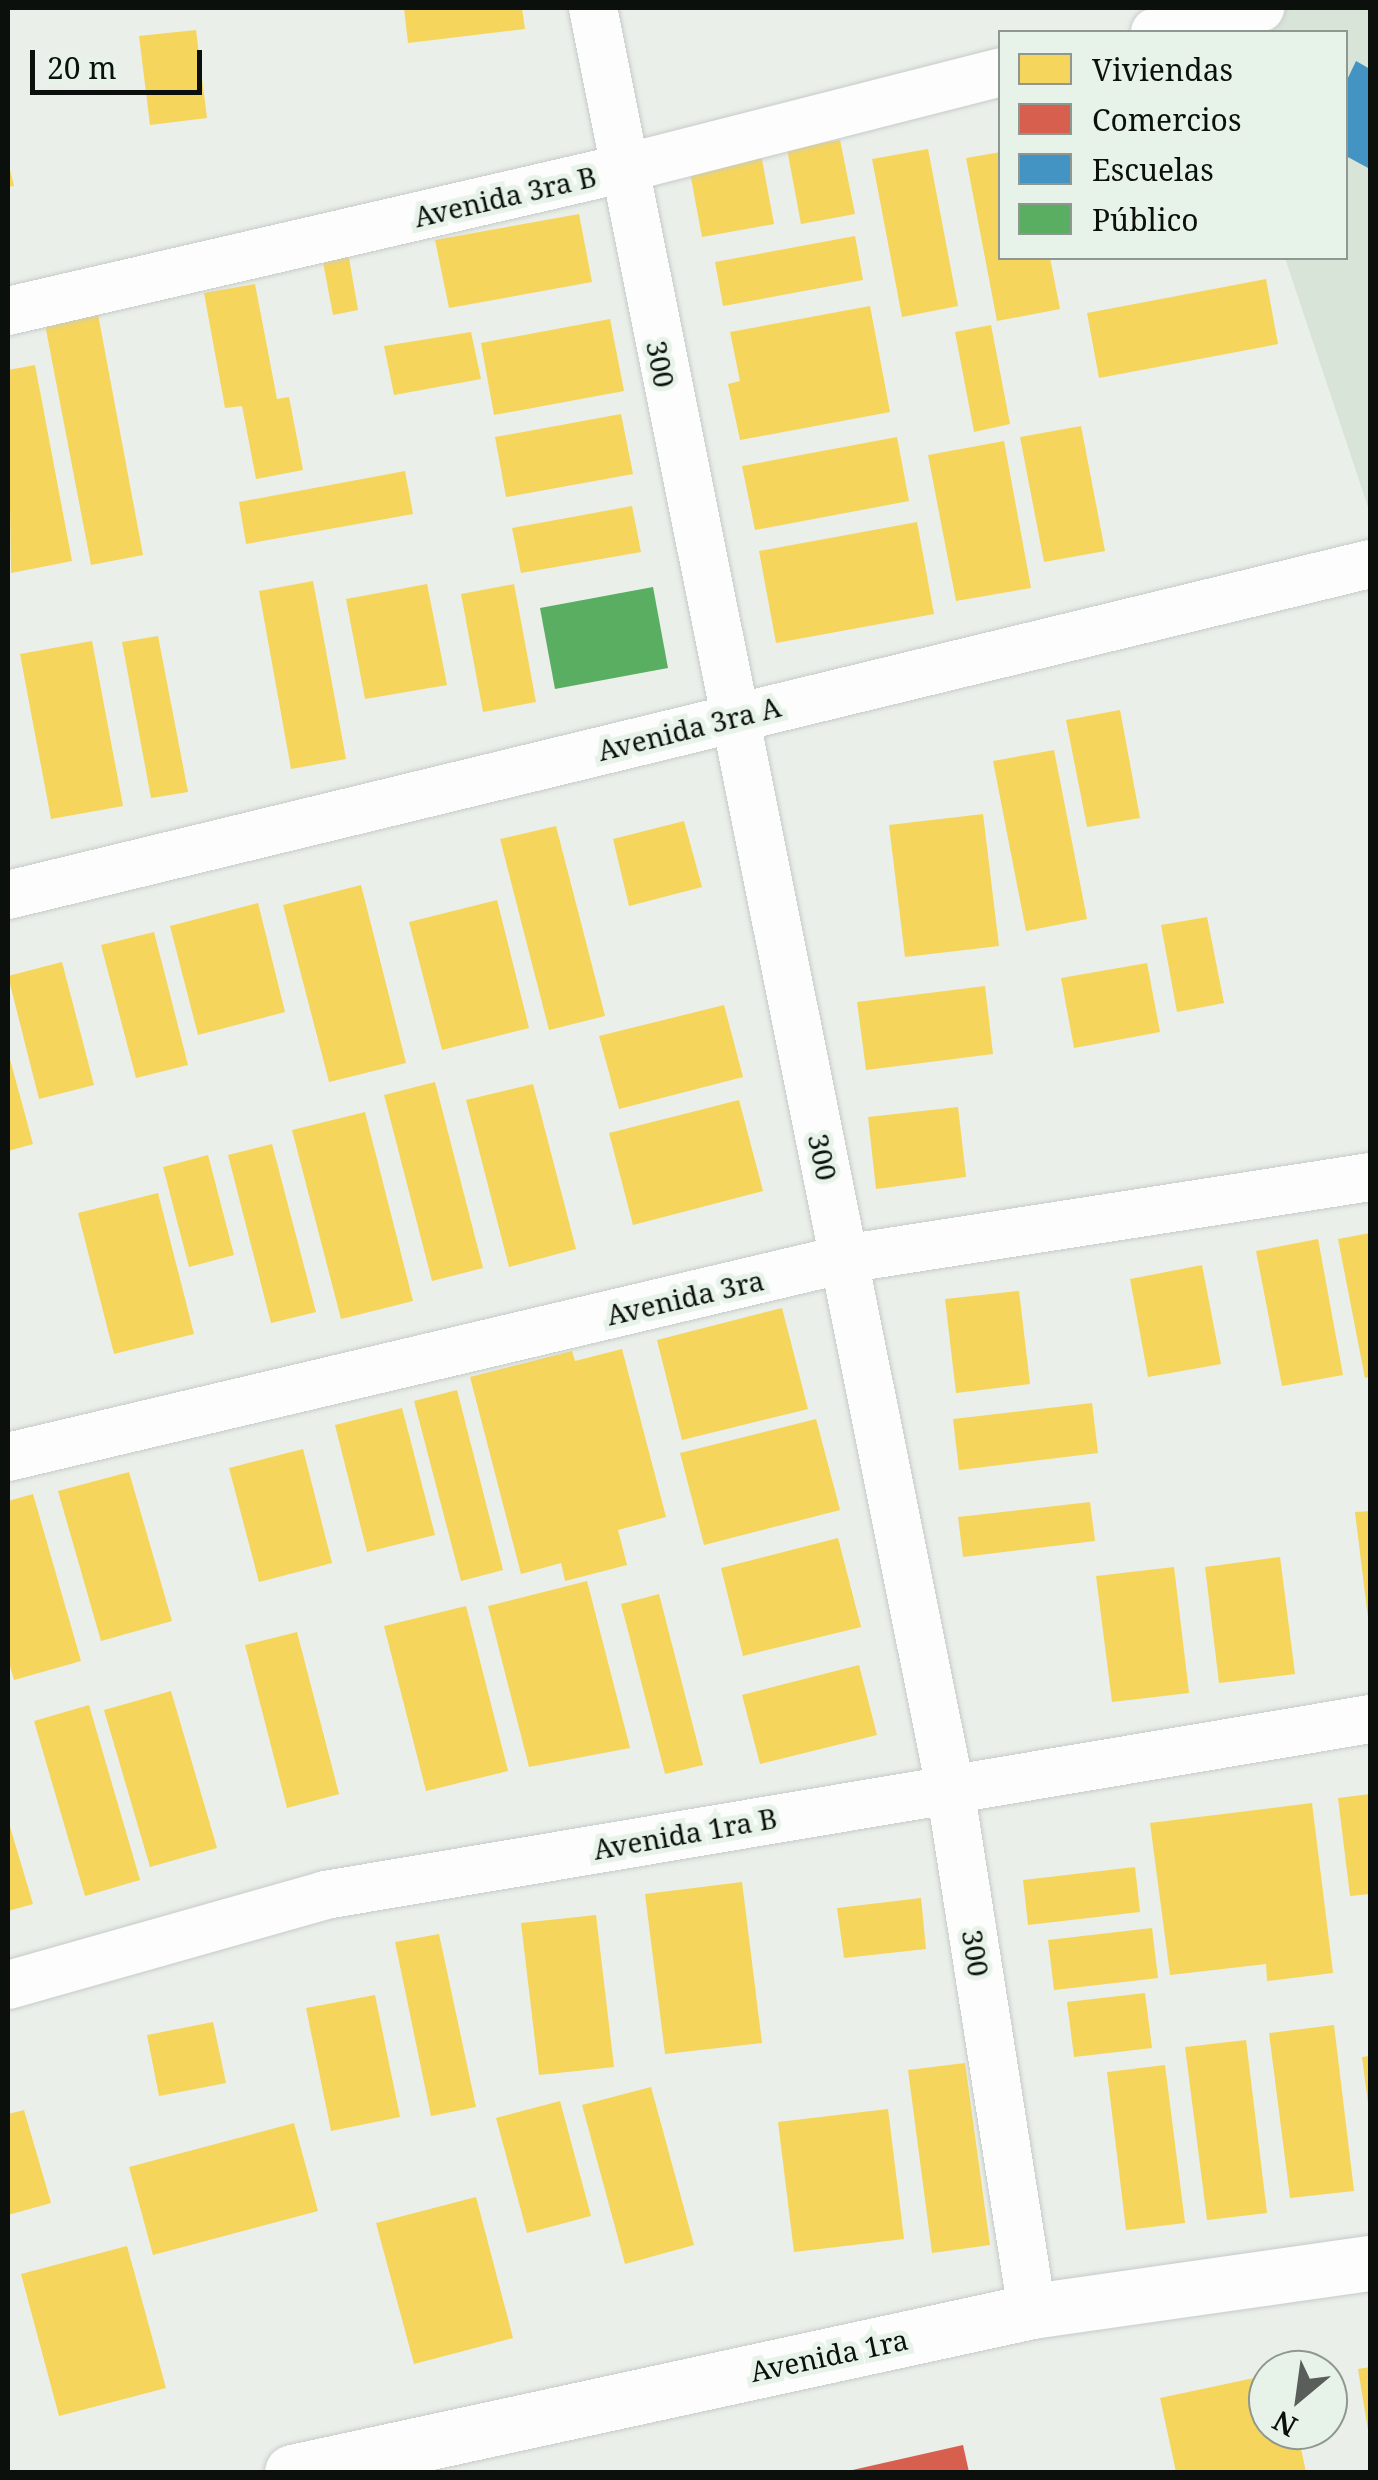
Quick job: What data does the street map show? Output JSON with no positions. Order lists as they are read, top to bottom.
{
  "streets": {
    "street": [
      "Avenida 3ra B",
      "300",
      "Avenida 3ra A",
      "Avenida 3ra",
      "Avenida 1ra B",
      "Avenida 1ra"
    ]
  },
  "crossings": [
    ["Avenida 3ra B", "300"],
    ["300", "Avenida 3ra A"],
    ["300", "Avenida 3ra"],
    ["300", "Avenida 1ra B"],
    ["300", "Avenida 1ra"]
  ],
  "legend": [
    "Viviendas",
    "Comercios",
    "Escuelas",
    "Público"
  ],
  "scale_bar": "20 m",
  "north": "bottom left"
}
